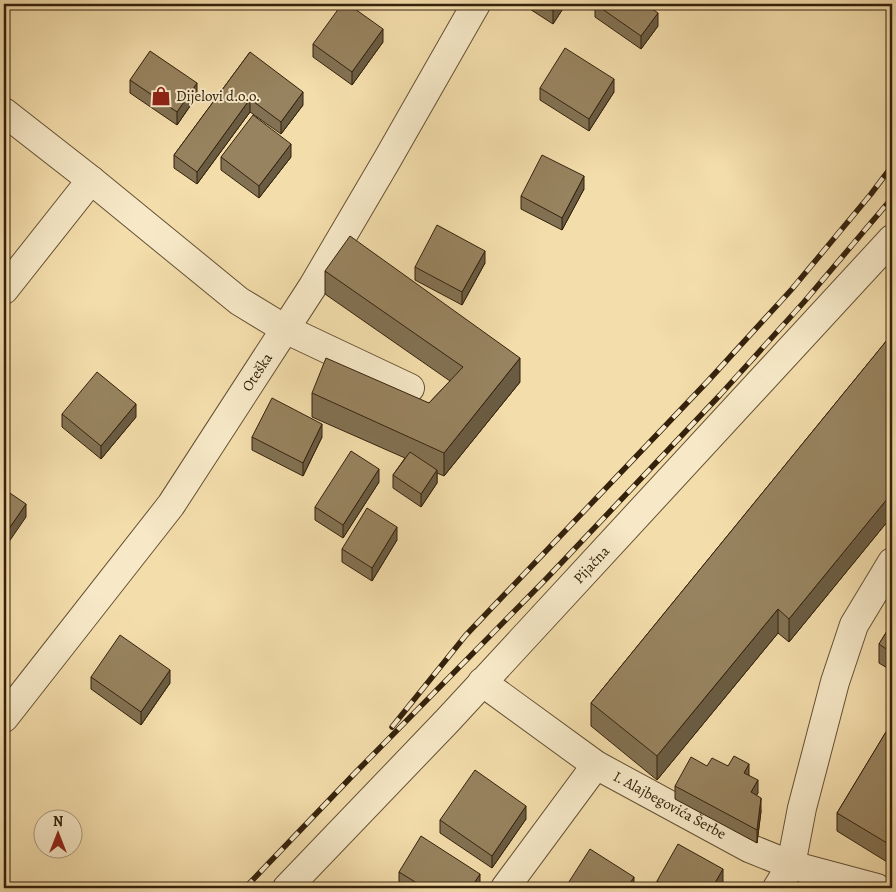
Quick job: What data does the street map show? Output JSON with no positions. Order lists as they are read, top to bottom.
{
  "streets": {
    "street": ["Oteška", "Pijačna", "I. Alajbegovića Šerbe"]
  },
  "crossings": [
    ["Pijačna", "I. Alajbegovića Šerbe"]
  ],
  "places": {
    "shop": ["Dijelovi d.o.o."]
  },
  "north": "top"
}
